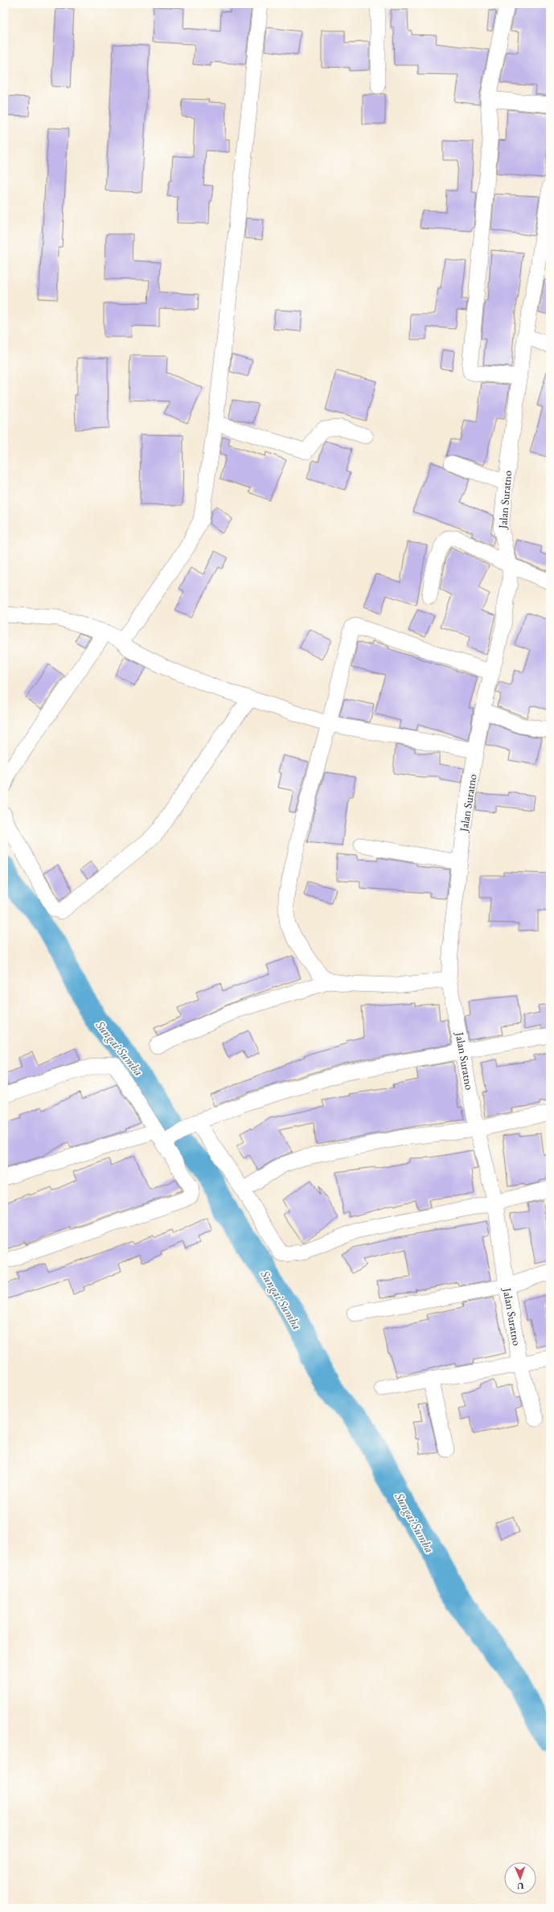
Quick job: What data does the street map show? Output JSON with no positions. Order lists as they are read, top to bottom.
{
  "streets": {
    "street": ["Jalan Suratno"]
  },
  "water": ["Sungai Sumba"],
  "north": "bottom"
}
